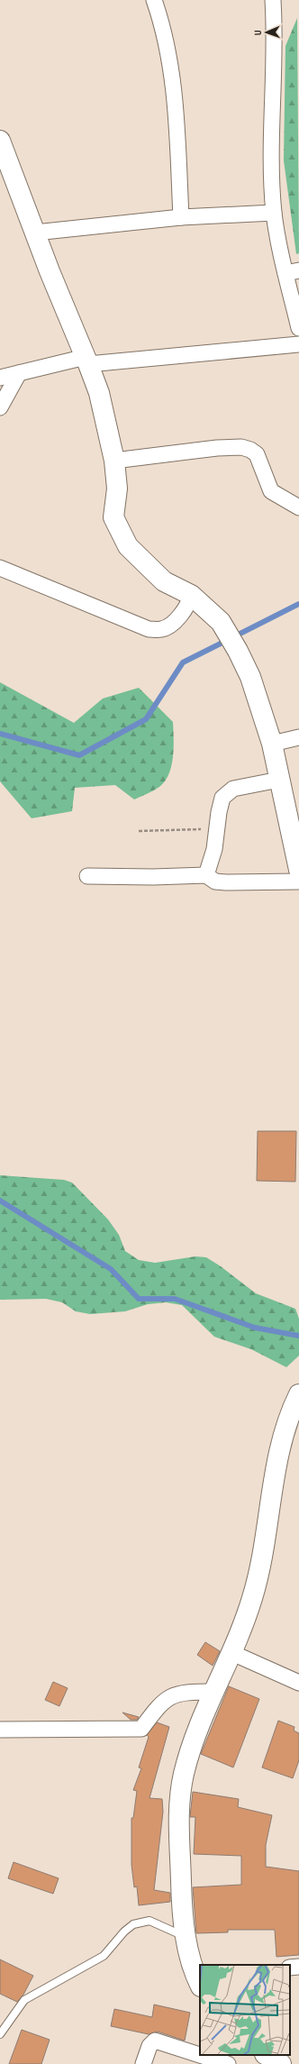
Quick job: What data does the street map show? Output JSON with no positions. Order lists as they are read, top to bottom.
{
  "north": "left"
}
